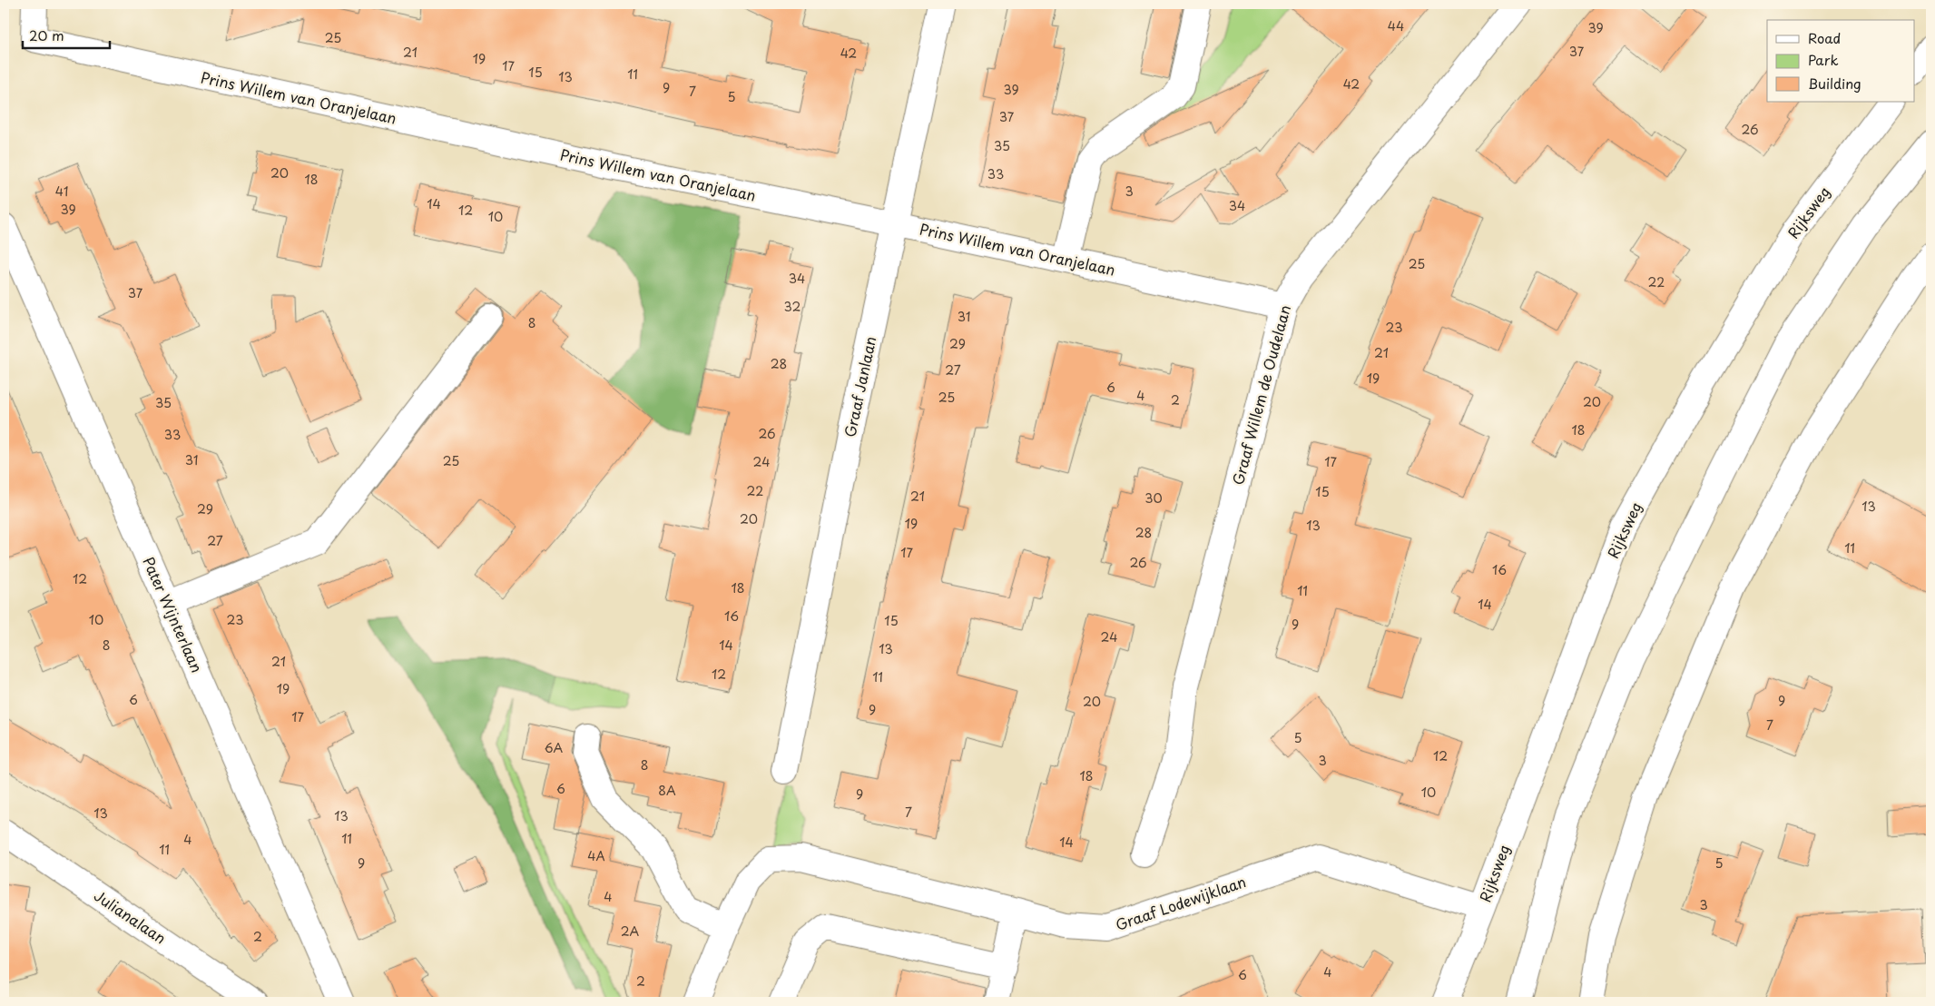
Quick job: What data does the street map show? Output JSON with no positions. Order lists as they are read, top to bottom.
{
  "streets": {
    "street": [
      "Prins Willem van Oranjelaan",
      "Rijksweg",
      "Graaf Janlaan",
      "Graaf Willem de Oudelaan",
      "Pater Wijnterlaan",
      "Graaf Lodewijklaan",
      "Julianalaan"
    ]
  },
  "crossings": [
    ["Prins Willem van Oranjelaan", "Graaf Janlaan"],
    ["Prins Willem van Oranjelaan", "Graaf Willem de Oudelaan"],
    ["Rijksweg", "Graaf Lodewijklaan"]
  ],
  "house_numbers": [
    "44",
    "39",
    "25",
    "37",
    "21",
    "42",
    "19",
    "17",
    "15",
    "11",
    "13",
    "42",
    "9",
    "39",
    "7",
    "5",
    "37",
    "26",
    "35",
    "20",
    "33",
    "18",
    "41",
    "3",
    "14",
    "34",
    "39",
    "12",
    "10",
    "25",
    "34",
    "22",
    "37",
    "32",
    "31",
    "8",
    "23",
    "29",
    "21",
    "28",
    "27",
    "19",
    "6",
    "4",
    "25",
    "2",
    "20",
    "35",
    "18",
    "26",
    "33",
    "31",
    "25",
    "24",
    "17",
    "22",
    "15",
    "21",
    "30",
    "13",
    "29",
    "20",
    "19",
    "13",
    "28",
    "27",
    "11",
    "17",
    "26",
    "16",
    "12",
    "18",
    "11",
    "14",
    "16",
    "10",
    "23",
    "15",
    "9",
    "24",
    "8",
    "14",
    "13",
    "21",
    "12",
    "11",
    "19",
    "6",
    "9",
    "20",
    "9",
    "17",
    "7",
    "5",
    "6A",
    "12",
    "3",
    "8",
    "18",
    "6",
    "8A",
    "10",
    "9",
    "7",
    "13",
    "13",
    "11",
    "4",
    "14",
    "11",
    "4A",
    "9",
    "5",
    "4",
    "3",
    "2A",
    "2",
    "4",
    "6",
    "2"
  ],
  "legend": ["Road", "Park", "Building"],
  "scale_bar": "20 m"
}
